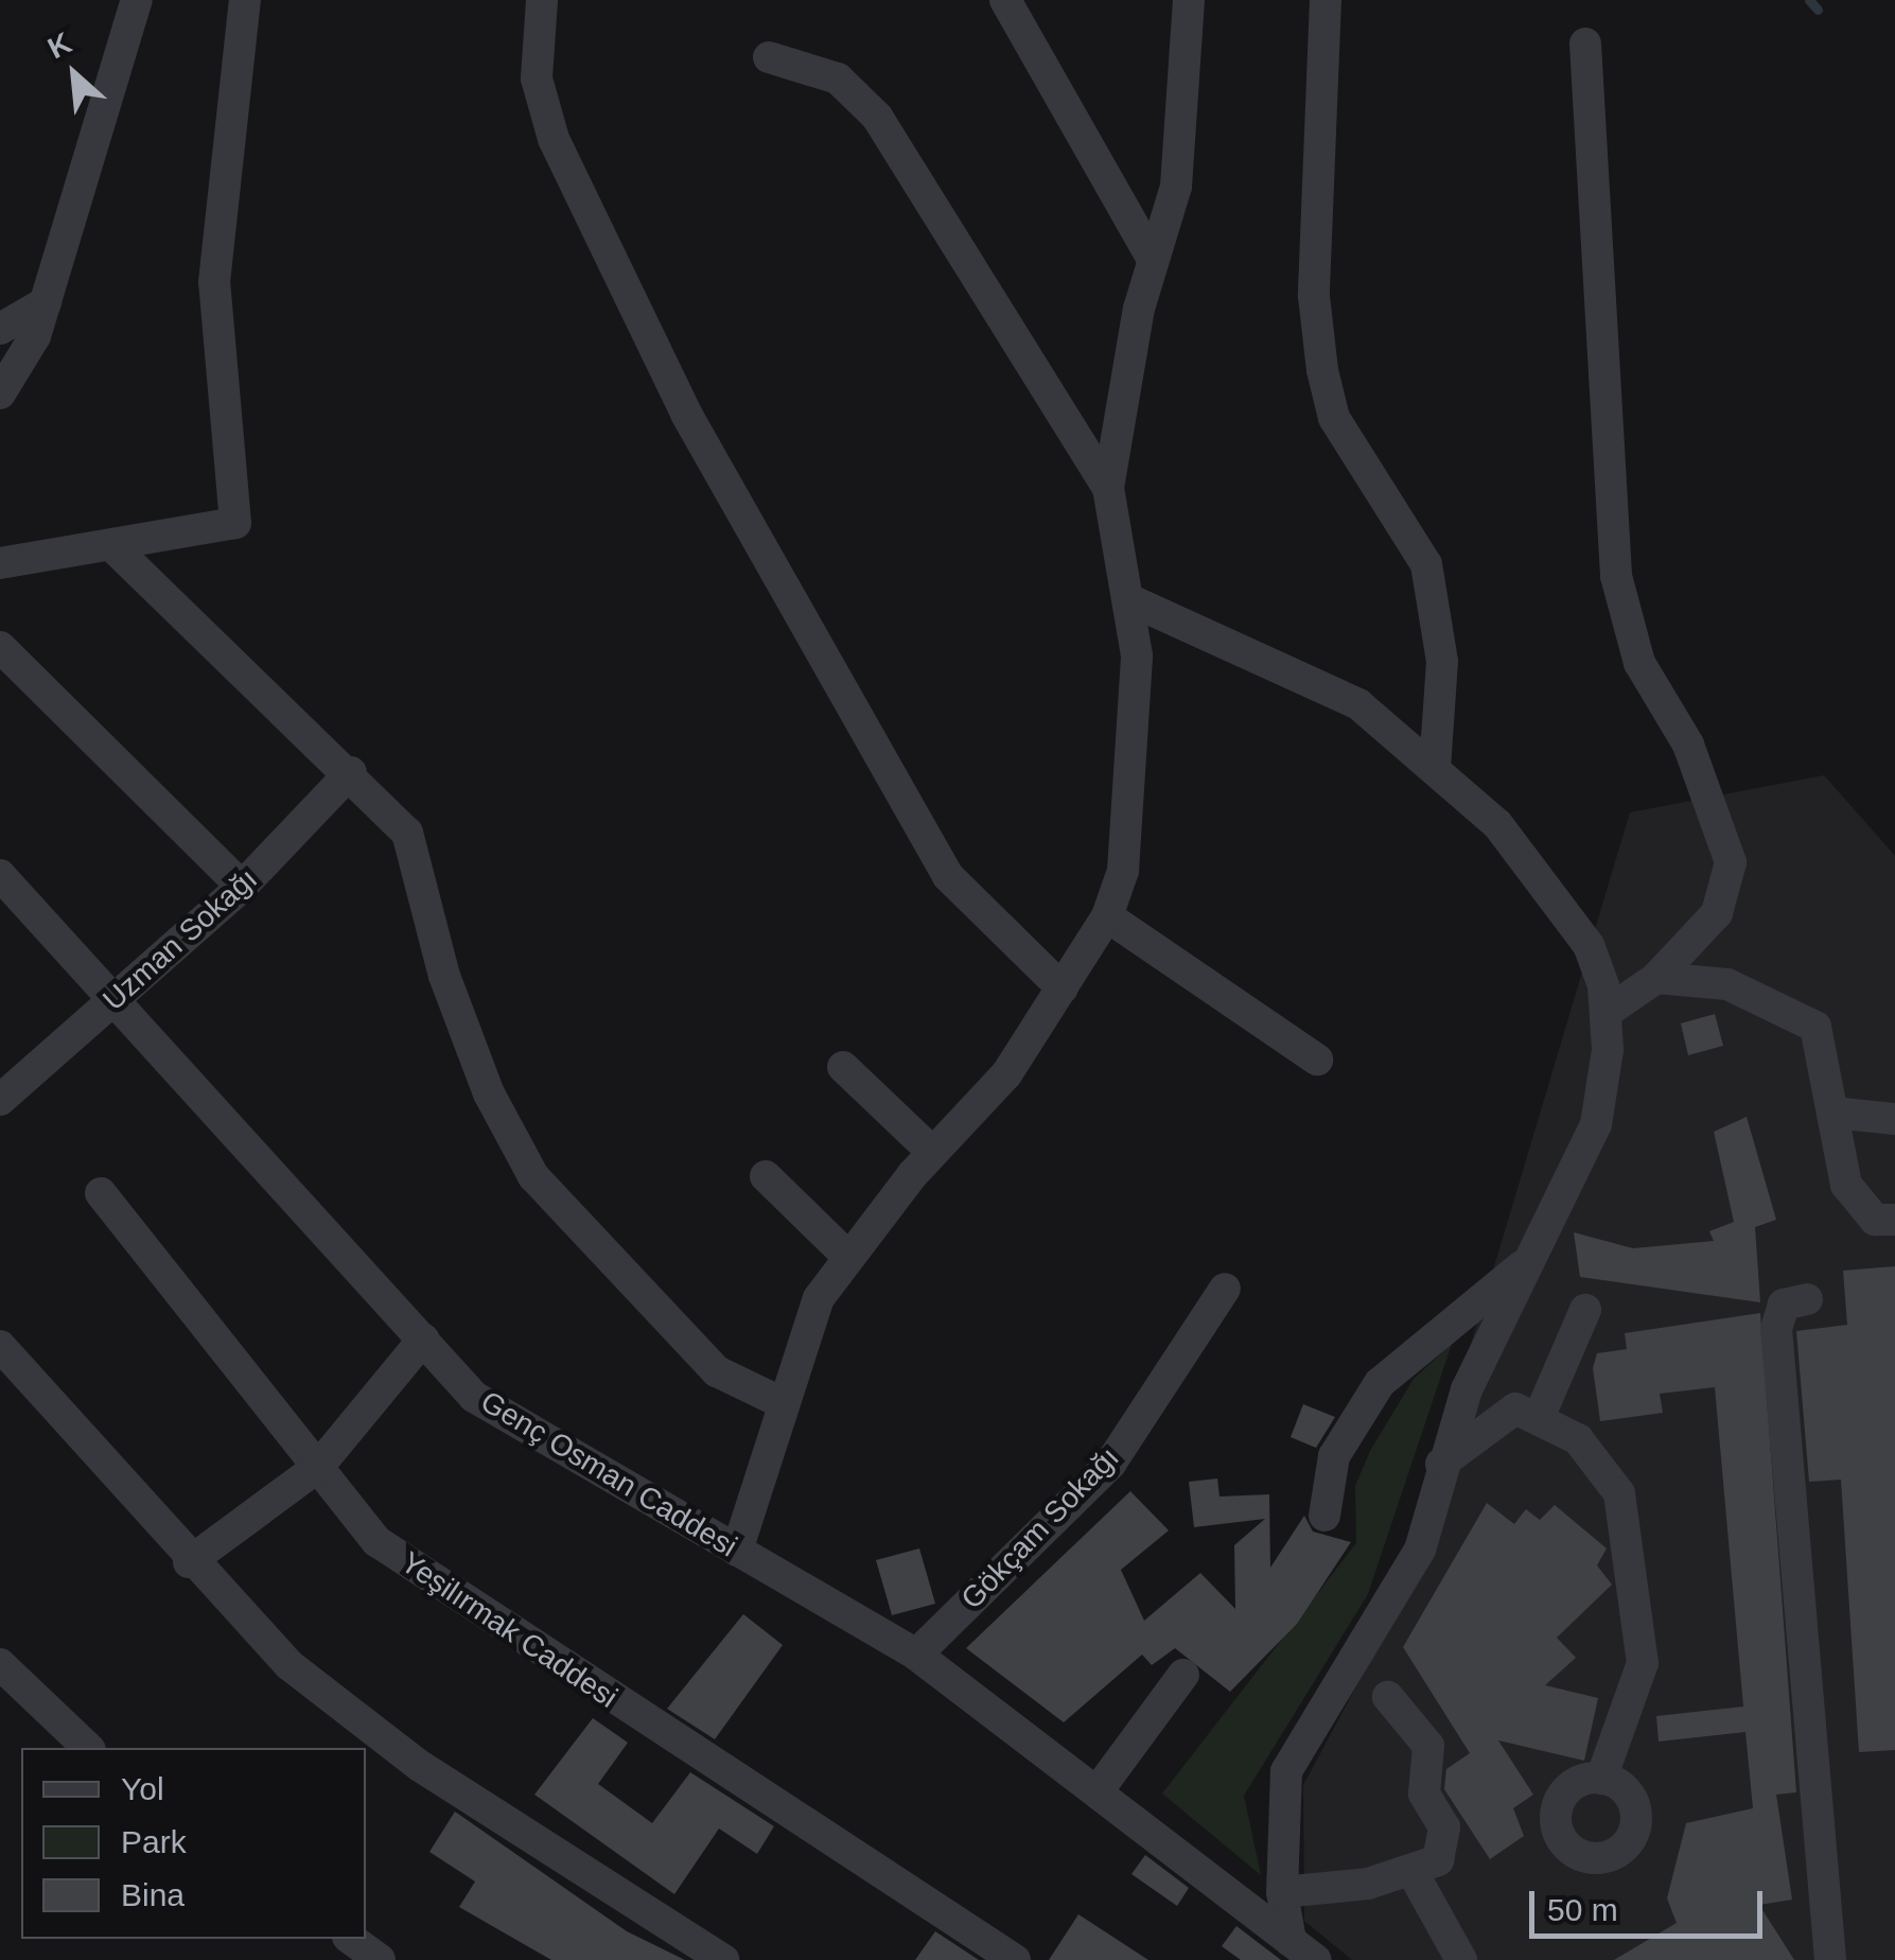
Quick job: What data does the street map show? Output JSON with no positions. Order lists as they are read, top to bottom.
{
  "streets": {
    "street": [
      "Uzman Sokağı",
      "Genç Osman Caddesi",
      "Gökçam Sokağı",
      "Yeşilırmak Caddesi"
    ]
  },
  "crossings": [
    ["Uzman Sokağı", "Genç Osman Caddesi"],
    ["Genç Osman Caddesi", "Gökçam Sokağı"]
  ],
  "legend": ["Yol", "Park", "Bina"],
  "scale_bar": "50 m",
  "north": "top left"
}
